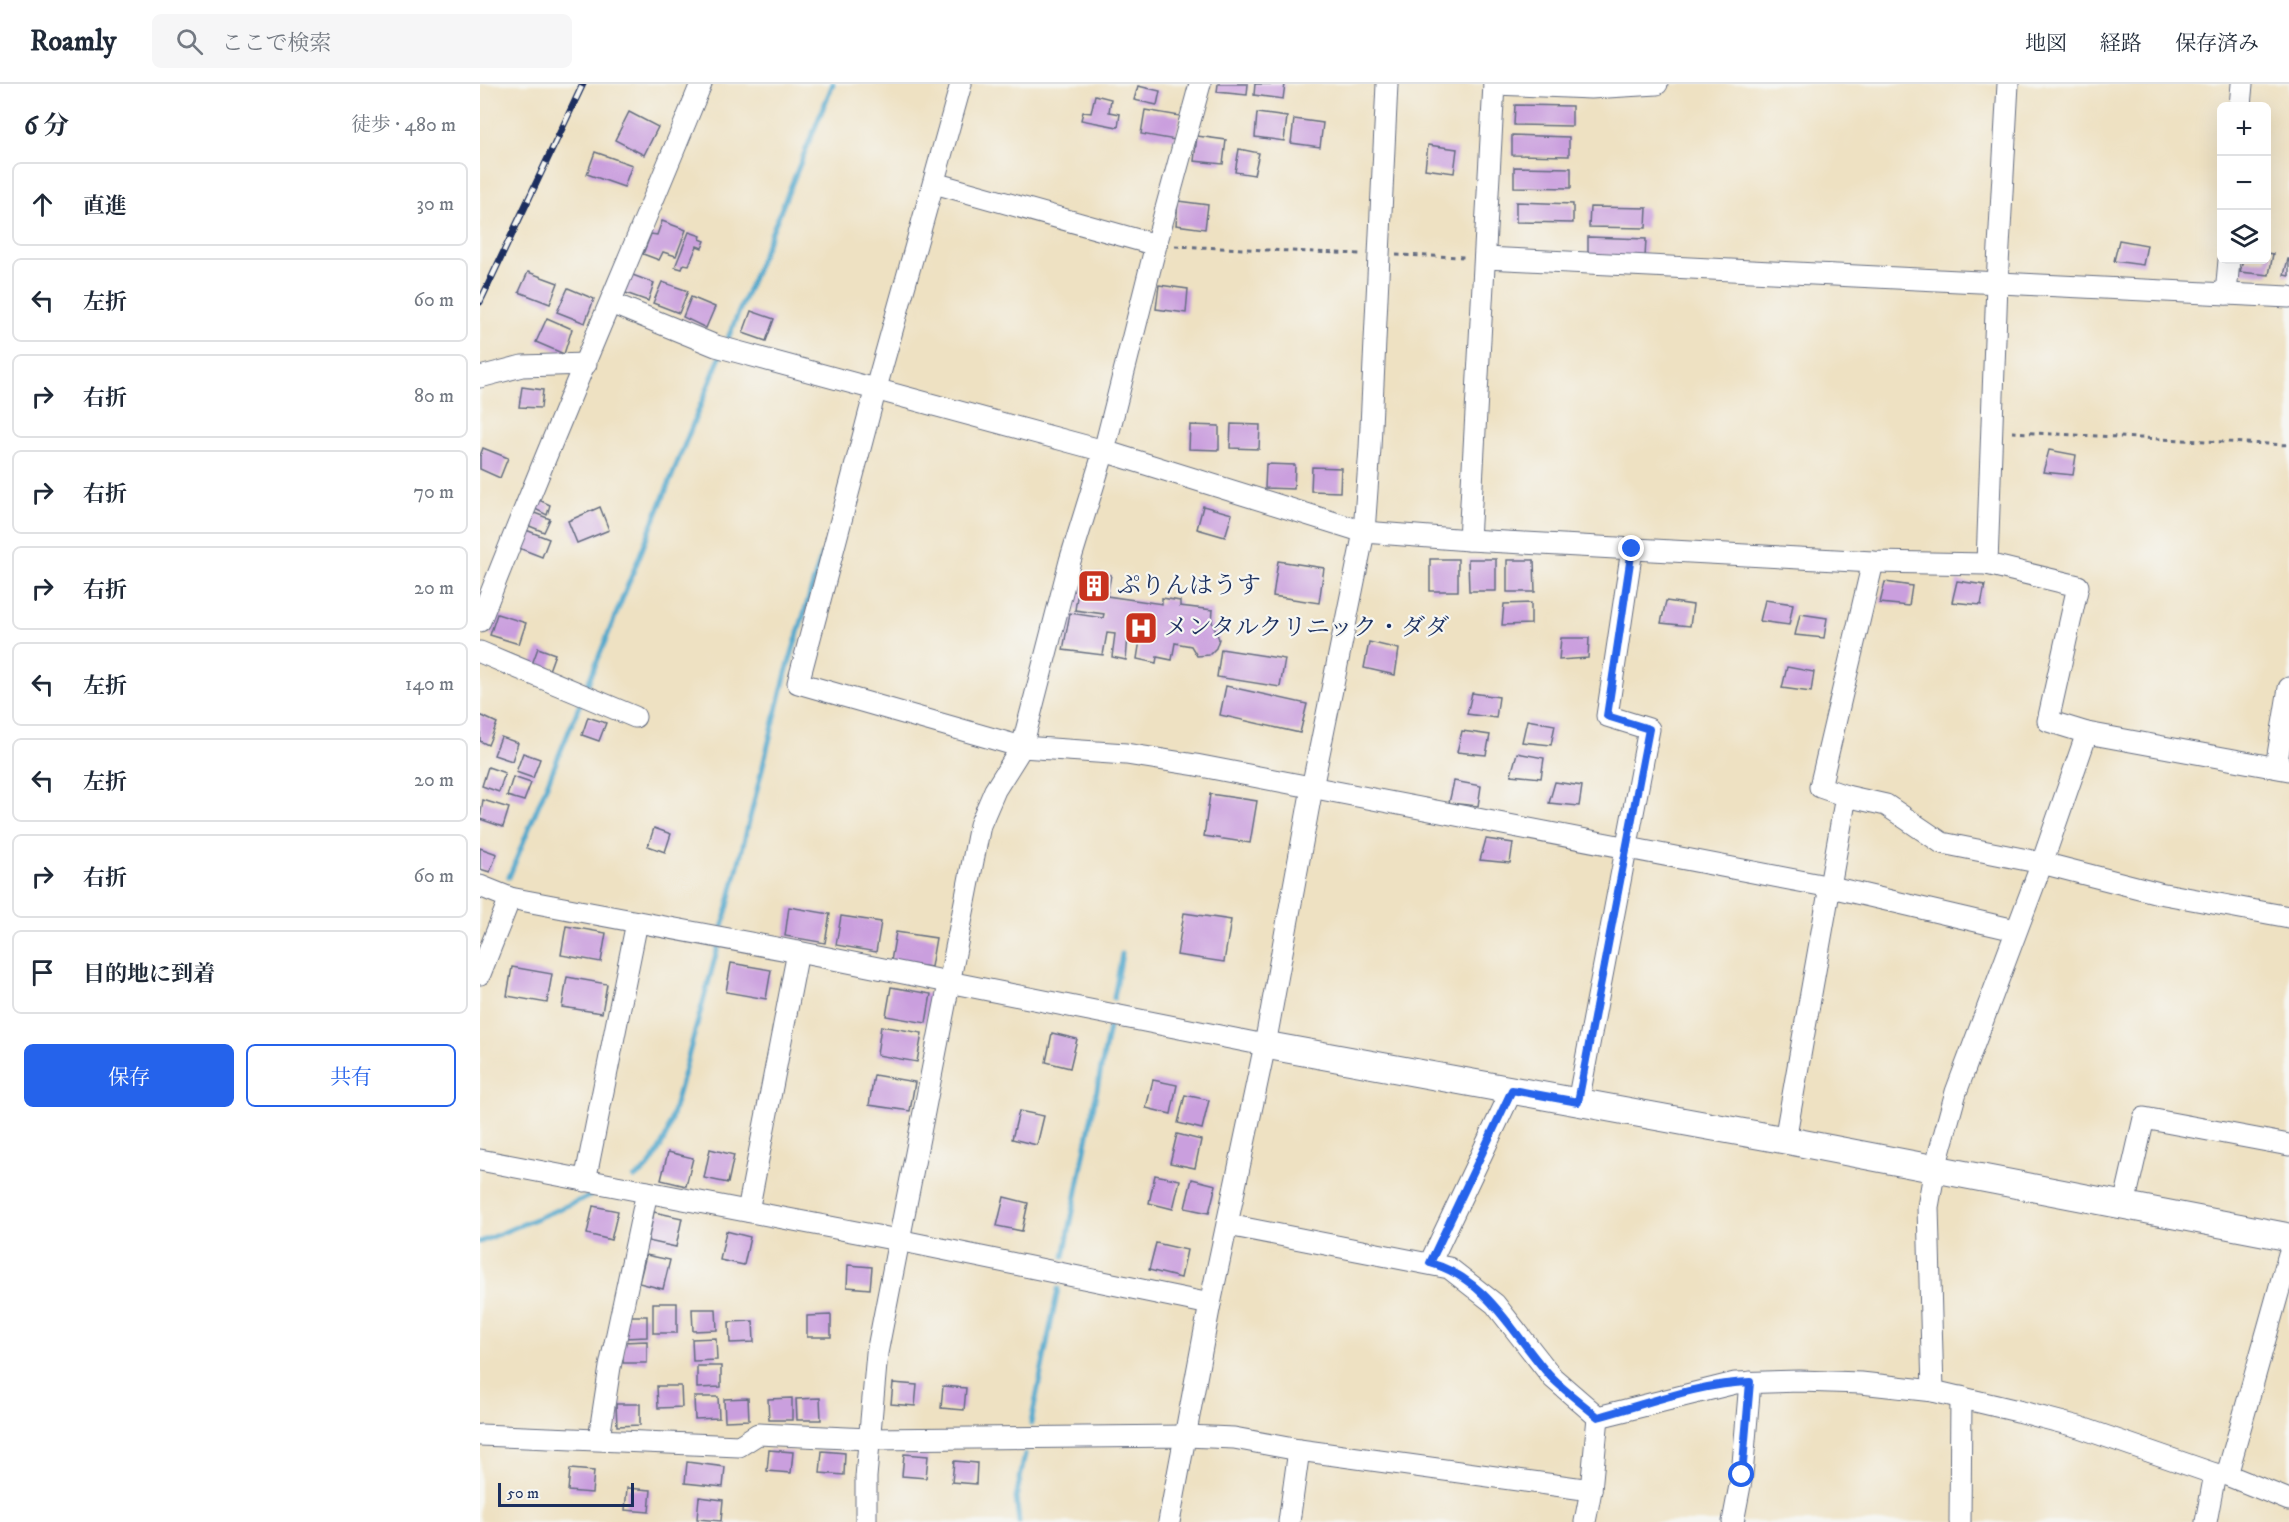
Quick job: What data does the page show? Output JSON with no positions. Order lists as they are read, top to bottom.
{
  "places": {
    "building": ["ぷりんはうす"],
    "hospital": ["メンタルクリニック・ダダ"]
  },
  "scale_bar": "50 m",
  "page": {
    "header": "Roamly",
    "search": "ここで検索",
    "nav": ["地図", "経路", "保存済み"],
    "heading": ["6 分", "徒歩 · 480 m"],
    "map_buttons": ["+", "−"],
    "list": [
      ["直進", "30 m"],
      ["左折", "60 m"],
      ["右折", "80 m"],
      ["右折", "70 m"],
      ["右折", "20 m"],
      ["左折", "140 m"],
      ["左折", "20 m"],
      ["右折", "60 m"],
      "目的地に到着"
    ],
    "buttons": ["保存", "共有"],
    "scale": "50 m"
  }
}
